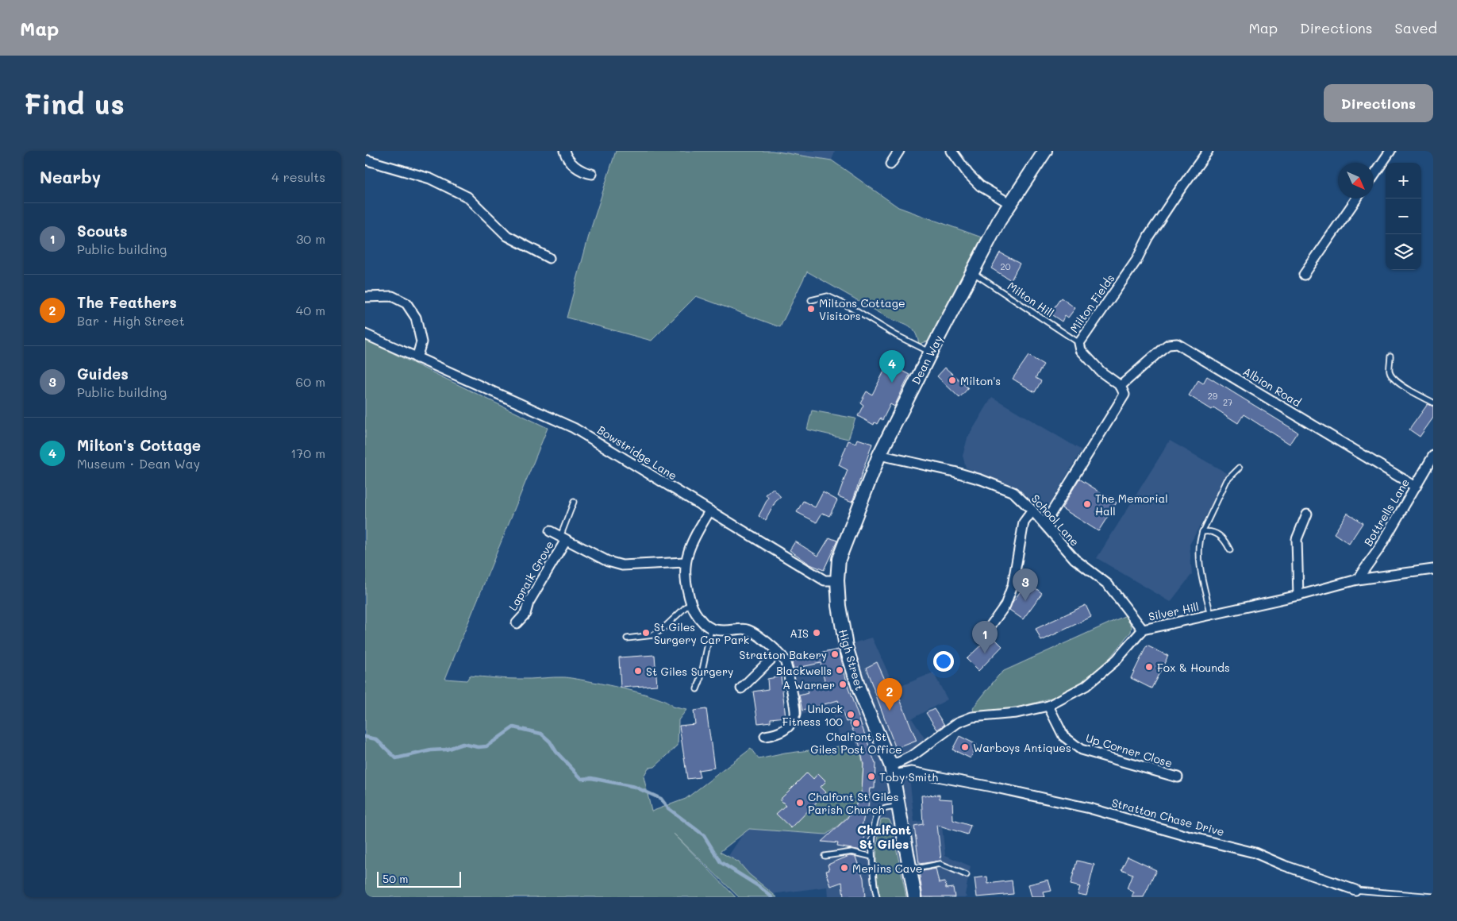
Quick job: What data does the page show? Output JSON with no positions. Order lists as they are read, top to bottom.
{
  "streets": {
    "street": [
      "Milton Fields",
      "Dean Way",
      "Albion Road",
      "Bowstridge Lane",
      "Bottrells Lane",
      "School Lane",
      "Lapraik Grove",
      "Silver Hill",
      "High Street",
      "Up Corner Close",
      "Stratton Chase Drive"
    ],
    "lane": ["Milton Hill"]
  },
  "crossings": [
    ["Milton Hill", "Milton Fields"],
    ["Milton Hill", "Dean Way"],
    ["Milton Fields", "Albion Road"],
    ["Dean Way", "Bowstridge Lane"],
    ["Dean Way", "School Lane"],
    ["Dean Way", "High Street"],
    ["Albion Road", "Bottrells Lane"],
    ["Bowstridge Lane", "High Street"],
    ["Bottrells Lane", "Silver Hill"],
    ["School Lane", "Silver Hill"],
    ["Silver Hill", "High Street"],
    ["Silver Hill", "Up Corner Close"],
    ["Silver Hill", "Stratton Chase Drive"],
    ["High Street", "Stratton Chase Drive"]
  ],
  "districts": ["Chalfont St Giles"],
  "places": [
    "Miltons Cottage Visitors",
    "Milton's",
    "The Memorial Hall",
    "St Giles Surgery Car Park",
    "AIS",
    "Stratton Bakery",
    "Fox & Hounds",
    "Blackwells",
    "St Giles Surgery",
    "A Warner",
    "Unlock Fitness 100",
    "Chalfont St Giles Post Office",
    "Warboys Antiques",
    "Toby Smith",
    "Chalfont St Giles Parish Church",
    "Merlins Cave"
  ],
  "house_numbers": ["20", "29", "27"],
  "scale_bar": "50 m",
  "north": "bottom right",
  "page": {
    "header": "Map",
    "nav": ["Map", "Directions", "Saved"],
    "buttons": "Directions",
    "title": "Find us",
    "heading": ["Nearby", "4 results"],
    "map_buttons": ["+", "−"],
    "list": [
      {
        "mark": "1",
        "name": "Scouts",
        "note": "Public building",
        "value": "30 m"
      },
      {
        "mark": "2",
        "name": "The Feathers",
        "note": "Bar · High Street",
        "value": "40 m"
      },
      {
        "mark": "3",
        "name": "Guides",
        "note": "Public building",
        "value": "60 m"
      },
      {
        "mark": "4",
        "name": "Milton's Cottage",
        "note": "Museum · Dean Way",
        "value": "170 m"
      }
    ],
    "pins": [
      "4",
      "3",
      "1",
      "2"
    ],
    "scale": "50 m"
  }
}
